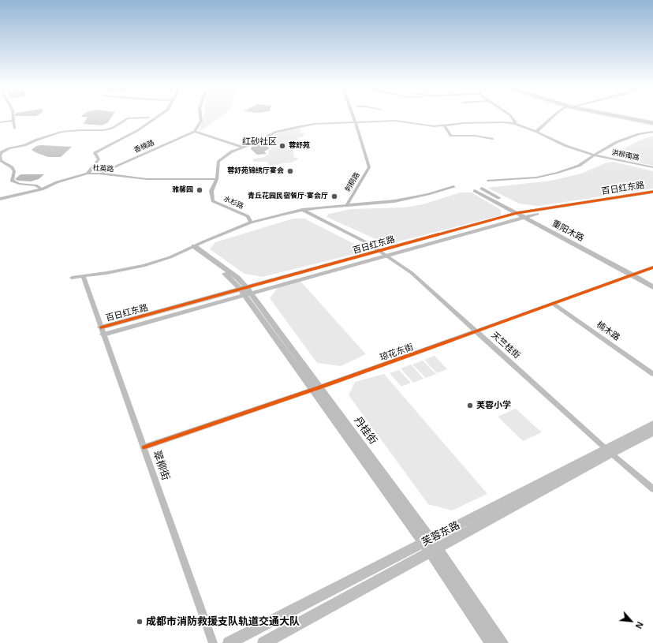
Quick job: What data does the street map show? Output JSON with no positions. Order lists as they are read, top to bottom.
{
  "streets": {
    "main road": ["芙蓉东路"],
    "street": [
      "香楠路",
      "洪柳南路",
      "杜英路",
      "刺桐路",
      "百日红东路",
      "水杉路",
      "重阳木路",
      "楠木路",
      "天竺桂街",
      "琼花东街",
      "丹桂街",
      "翠柳街"
    ]
  },
  "crossings": [
    ["香楠路", "杜英路"],
    ["洪柳南路", "水杉路"],
    ["杜英路", "水杉路"],
    ["刺桐路", "水杉路"],
    ["百日红东路", "重阳木路"],
    ["百日红东路", "天竺桂街"],
    ["百日红东路", "丹桂街"],
    ["百日红东路", "翠柳街"],
    ["重阳木路", "琼花东街"],
    ["楠木路", "琼花东街"],
    ["天竺桂街", "琼花东街"],
    ["天竺桂街", "芙蓉东路"],
    ["琼花东街", "丹桂街"],
    ["琼花东街", "翠柳街"],
    ["丹桂街", "芙蓉东路"]
  ],
  "districts": ["红砂社区"],
  "places": [
    "蓉舒苑",
    "蓉舒苑锦绣厅宴会",
    "雅馨园",
    "青丘花园民宿餐厅·宴会厅",
    "芙蓉小学",
    "成都市消防救援支队轨道交通大队"
  ],
  "north": "bottom right"
}
